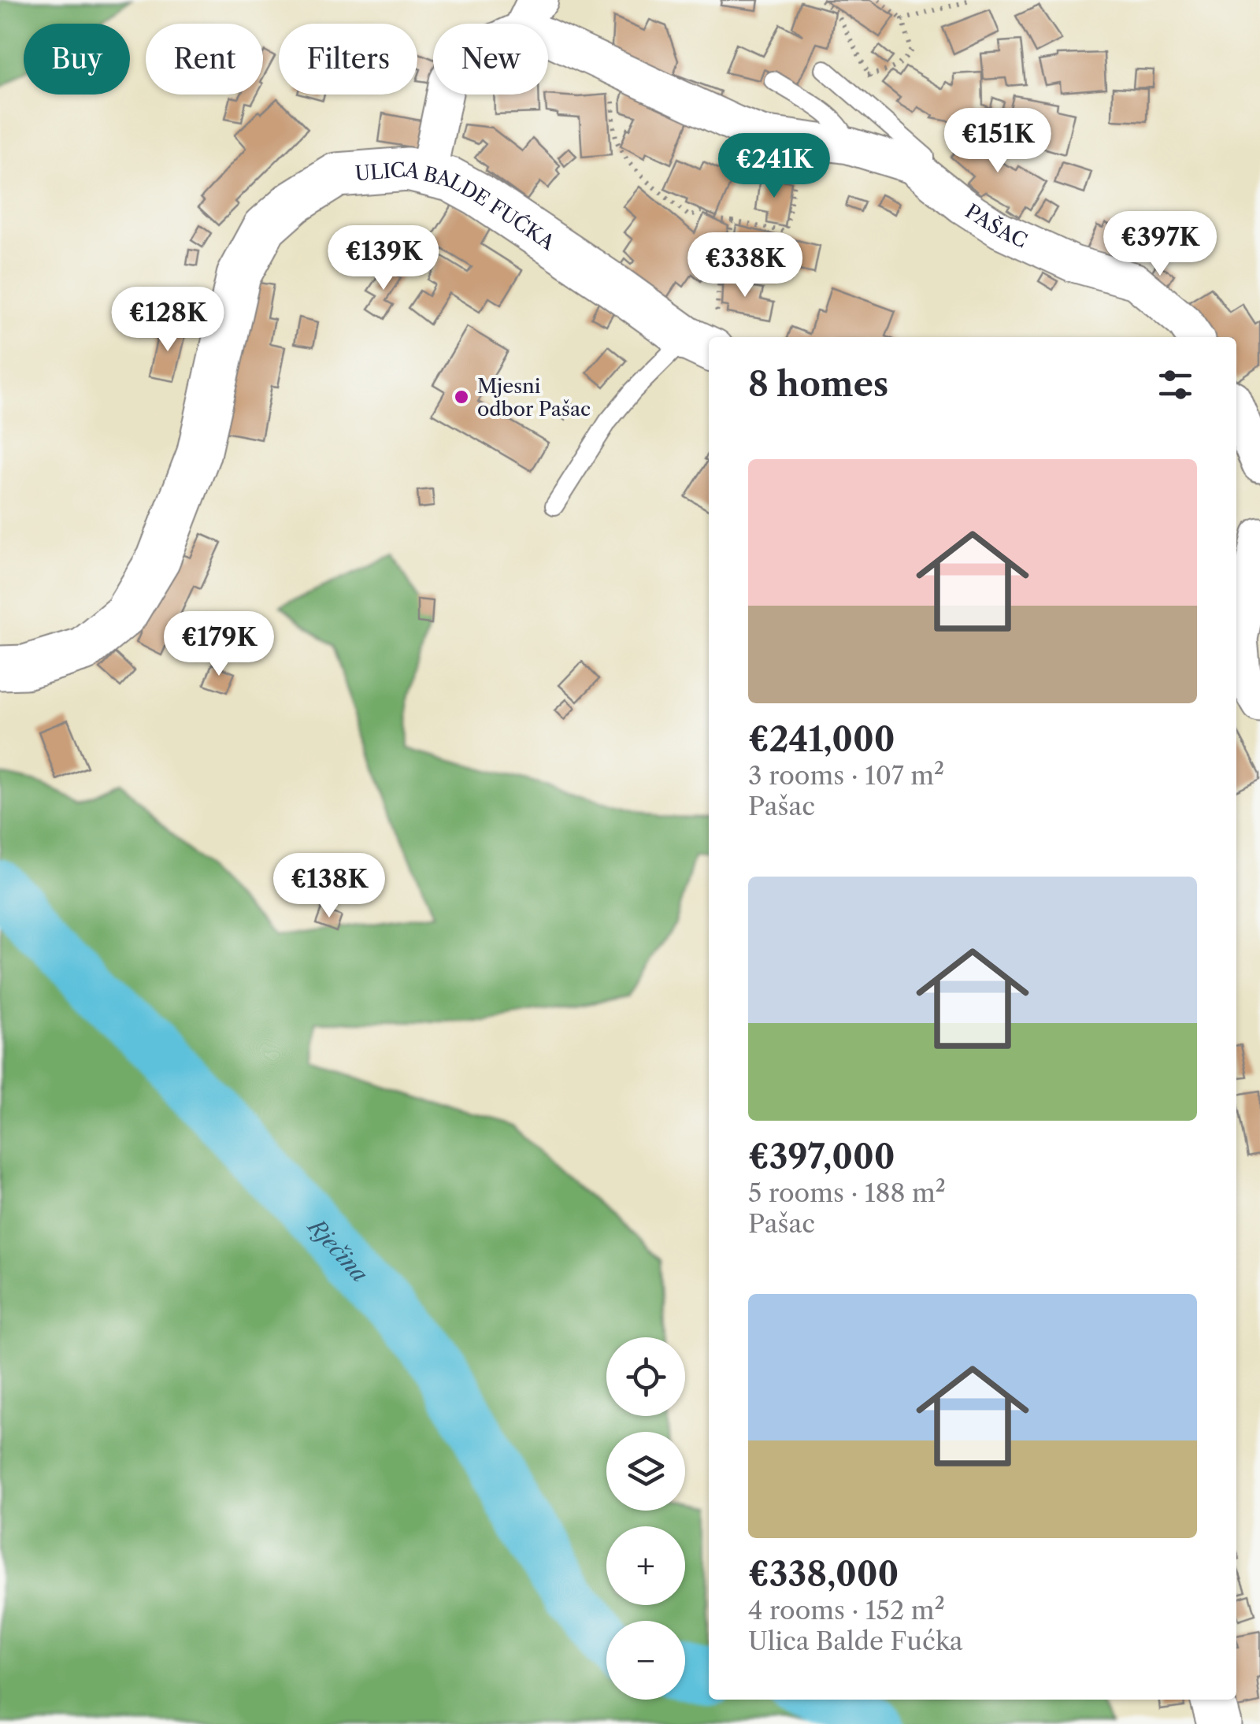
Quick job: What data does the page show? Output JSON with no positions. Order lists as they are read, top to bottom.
{
  "streets": {
    "main road": ["ULICA BALDE FUĆKA"],
    "street": ["PAŠAC"]
  },
  "water": ["Rječina"],
  "places": ["Mjesni odbor Pašac"],
  "page": {
    "chip": [
      "Buy",
      "Rent",
      "Filters",
      "New"
    ],
    "price": [
      "€151K",
      "€241K",
      "€397K",
      "€139K",
      "€338K",
      "€128K",
      "€179K",
      "€138K"
    ],
    "heading": "8 homes",
    "list": [
      {
        "name": "€241,000",
        "note": "3 rooms · 107 m² · Pašac"
      },
      {
        "name": "€397,000",
        "note": "5 rooms · 188 m² · Pašac"
      },
      {
        "name": "€338,000",
        "note": "4 rooms · 152 m² · Ulica Balde Fućka"
      }
    ],
    "map_buttons": ["+", "−"]
  }
}
